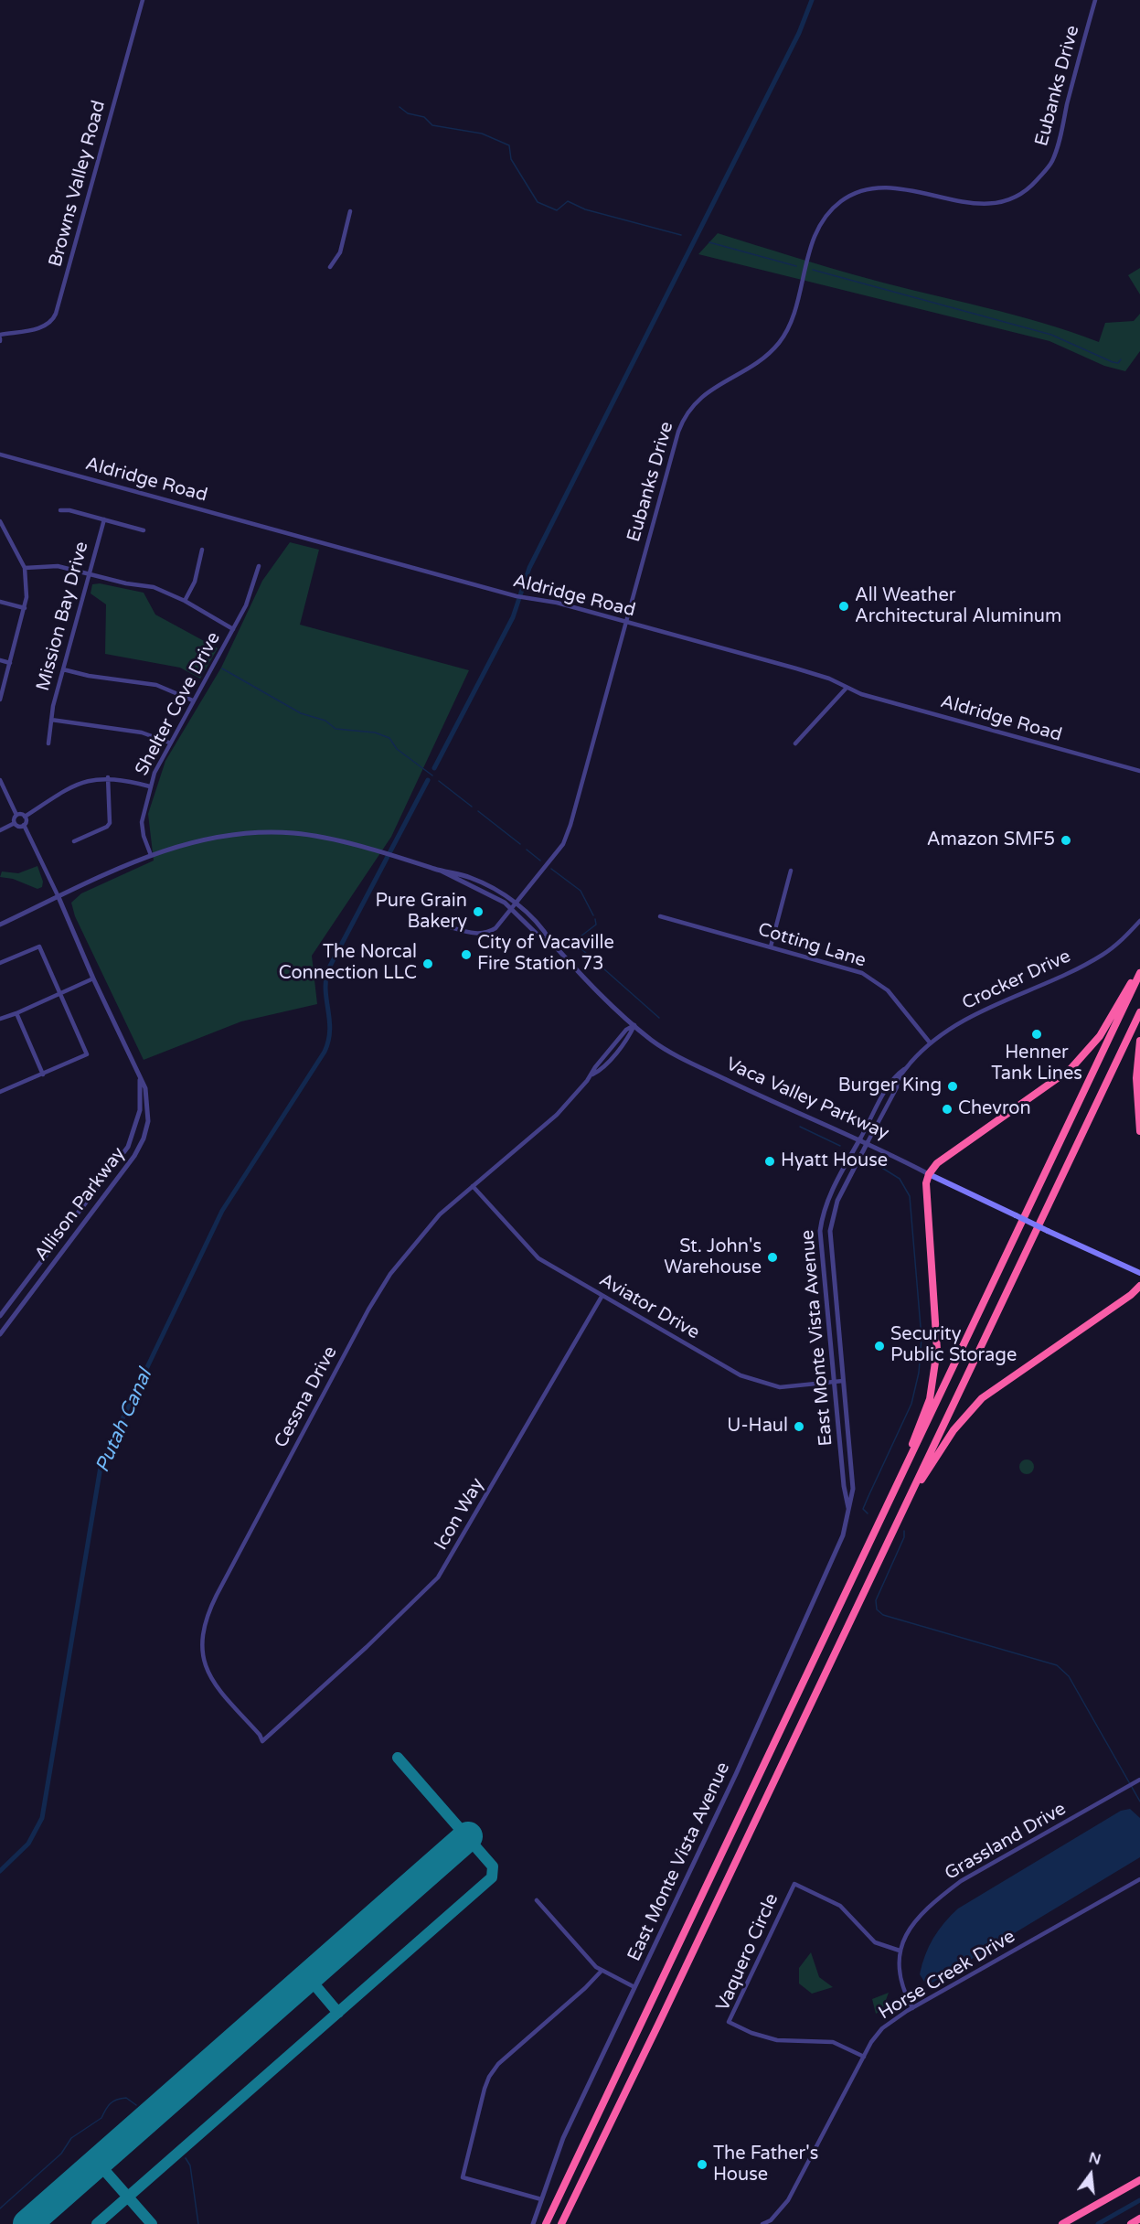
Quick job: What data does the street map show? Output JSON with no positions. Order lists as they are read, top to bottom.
{
  "streets": {
    "main road": ["Vaca Valley Parkway"],
    "street": [
      "Eubanks Drive",
      "Browns Valley Road",
      "Aldridge Road",
      "Mission Bay Drive",
      "Shelter Cove Drive",
      "Cotting Lane",
      "Crocker Drive",
      "Allison Parkway",
      "Aviator Drive",
      "East Monte Vista Avenue",
      "Cessna Drive",
      "Icon Way",
      "Grassland Drive",
      "Vaquero Circle",
      "Horse Creek Drive"
    ]
  },
  "crossings": [
    ["Eubanks Drive", "Aldridge Road"],
    ["Eubanks Drive", "Vaca Valley Parkway"],
    ["Shelter Cove Drive", "Vaca Valley Parkway"],
    ["Cotting Lane", "Crocker Drive"],
    ["Crocker Drive", "Vaca Valley Parkway"],
    ["Crocker Drive", "East Monte Vista Avenue"],
    ["Vaca Valley Parkway", "Allison Parkway"],
    ["Vaca Valley Parkway", "East Monte Vista Avenue"],
    ["Vaca Valley Parkway", "Cessna Drive"],
    ["Aviator Drive", "East Monte Vista Avenue"],
    ["Aviator Drive", "Cessna Drive"],
    ["Aviator Drive", "Icon Way"],
    ["Cessna Drive", "Icon Way"],
    ["Grassland Drive", "Vaquero Circle"],
    ["Grassland Drive", "Horse Creek Drive"],
    ["Vaquero Circle", "Horse Creek Drive"]
  ],
  "water": ["Putah Canal"],
  "places": [
    "All Weather Architectural Aluminum",
    "Amazon SMF5",
    "Pure Grain Bakery",
    "City of Vacaville Fire Station 73",
    "The Norcal Connection LLC",
    "Henner Tank Lines",
    "Burger King",
    "Chevron",
    "Hyatt House",
    "St. John's Warehouse",
    "Security Public Storage",
    "U-Haul",
    "The Father's House"
  ],
  "north": "top"
}
